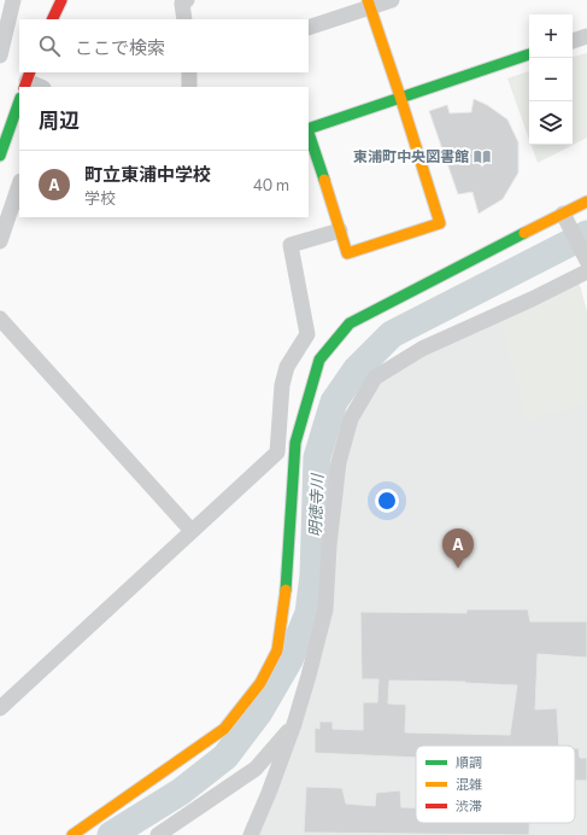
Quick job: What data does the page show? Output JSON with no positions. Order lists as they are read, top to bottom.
{
  "water": ["明徳寺川"],
  "places": {
    "library": ["東浦町中央図書館"]
  },
  "legend": ["順調", "混雑", "渋滞"],
  "page": {
    "map_buttons": ["+", "−"],
    "search": "ここで検索",
    "heading": "周辺",
    "list": [
      {
        "mark": "A",
        "name": "町立東浦中学校",
        "note": "学校",
        "value": "40 m"
      }
    ],
    "pins": "A"
  }
}
